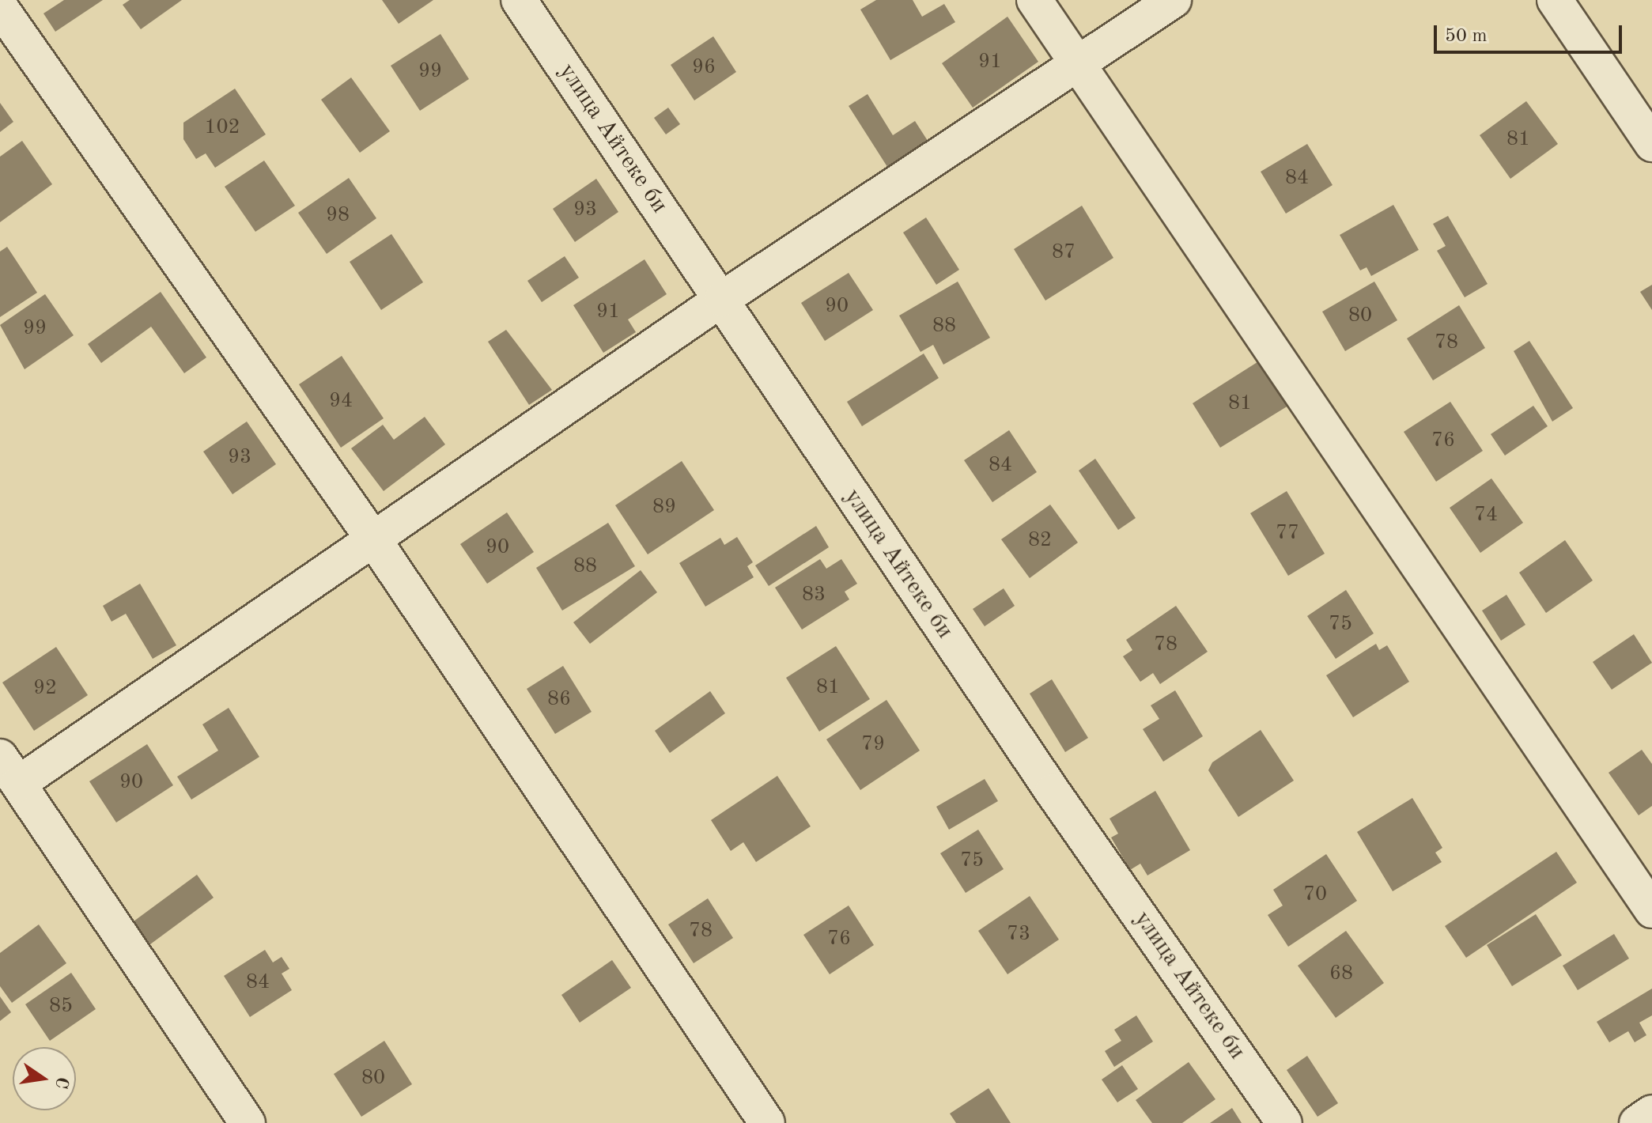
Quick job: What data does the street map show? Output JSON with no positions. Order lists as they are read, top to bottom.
{
  "streets": {
    "street": ["улица Айтеке би"]
  },
  "house_numbers": [
    "91",
    "96",
    "99",
    "102",
    "81",
    "84",
    "93",
    "98",
    "87",
    "90",
    "91",
    "80",
    "88",
    "99",
    "78",
    "94",
    "81",
    "76",
    "93",
    "84",
    "89",
    "74",
    "77",
    "82",
    "90",
    "88",
    "83",
    "75",
    "78",
    "81",
    "92",
    "86",
    "79",
    "90",
    "75",
    "70",
    "78",
    "73",
    "76",
    "68",
    "84",
    "85",
    "80"
  ],
  "scale_bar": "50 m",
  "north": "right"
}
